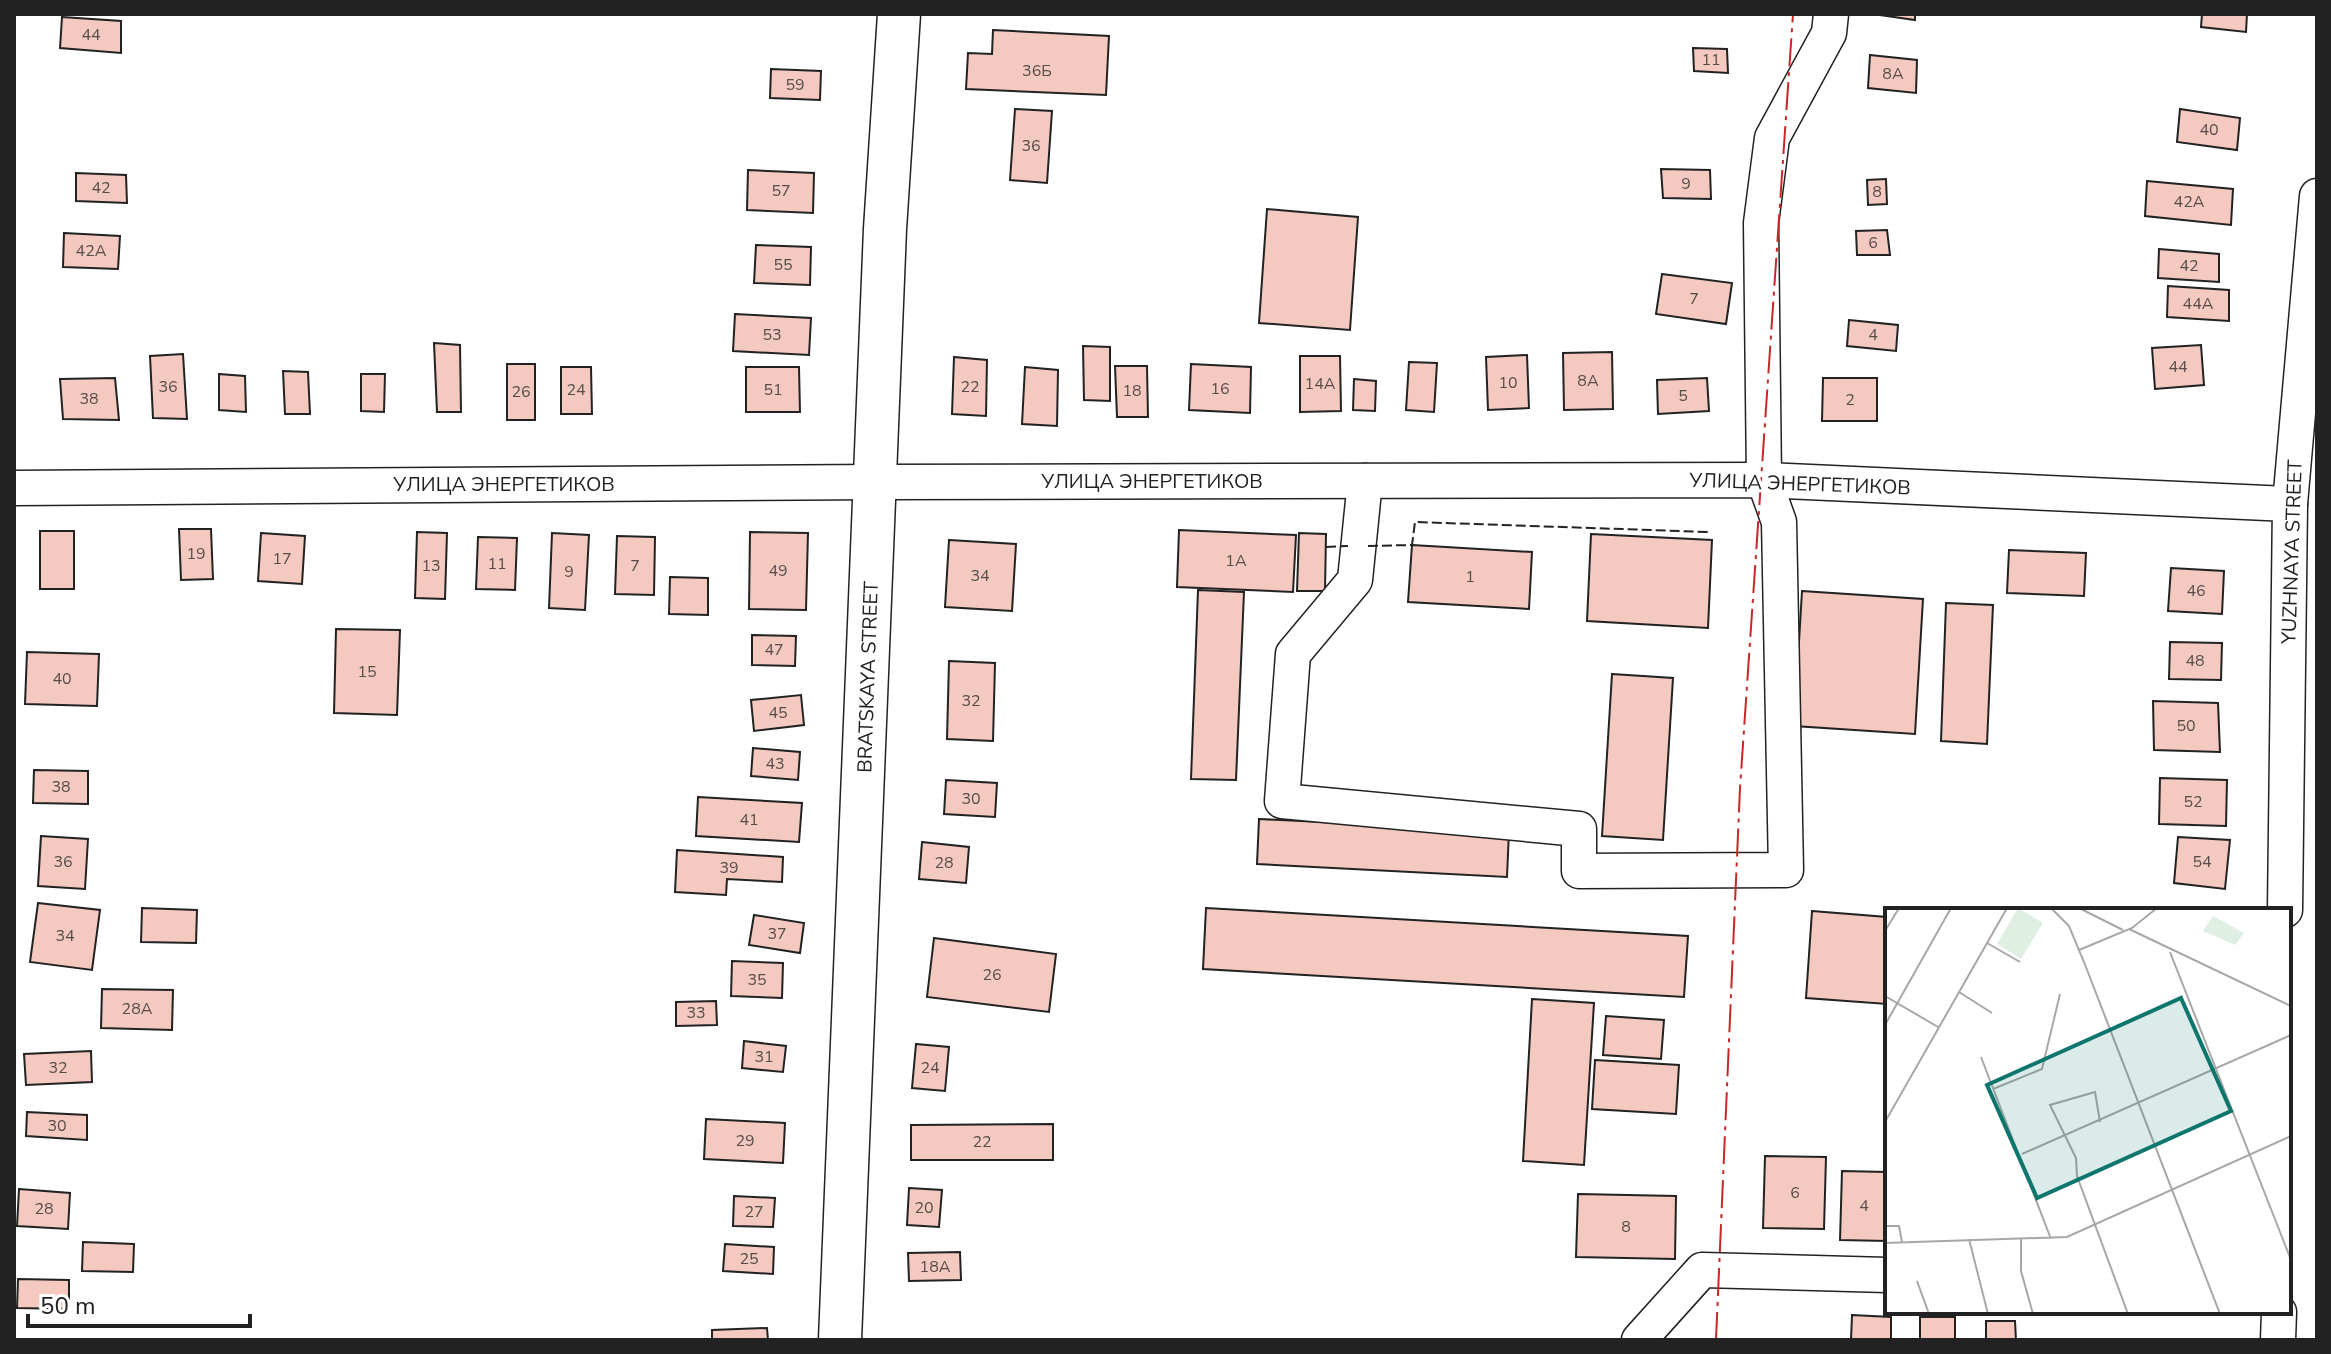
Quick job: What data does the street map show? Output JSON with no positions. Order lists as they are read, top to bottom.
{
  "streets": {
    "main road": ["BRATSKAYA STREET"],
    "street": ["УЛИЦА ЭНЕРГЕТИКОВ", "YUZHNAYA STREET"]
  },
  "crossings": [
    ["УЛИЦА ЭНЕРГЕТИКОВ", "YUZHNAYA STREET"],
    ["УЛИЦА ЭНЕРГЕТИКОВ", "BRATSKAYA STREET"]
  ],
  "house_numbers": [
    "44",
    "11",
    "36Б",
    "8А",
    "59",
    "40",
    "36",
    "9",
    "42",
    "57",
    "8",
    "42А",
    "6",
    "42А",
    "55",
    "42",
    "7",
    "44А",
    "53",
    "4",
    "44",
    "8А",
    "10",
    "14А",
    "36",
    "22",
    "16",
    "24",
    "51",
    "18",
    "26",
    "5",
    "38",
    "2",
    "19",
    "17",
    "1А",
    "11",
    "13",
    "7",
    "49",
    "9",
    "34",
    "1",
    "46",
    "47",
    "48",
    "15",
    "40",
    "32",
    "45",
    "50",
    "43",
    "38",
    "30",
    "52",
    "41",
    "36",
    "54",
    "28",
    "39",
    "37",
    "34",
    "26",
    "35",
    "28А",
    "33",
    "31",
    "32",
    "24",
    "30",
    "29",
    "22",
    "6",
    "4",
    "20",
    "28",
    "27",
    "8",
    "25",
    "18А"
  ],
  "scale_bar": "50 m"
}
